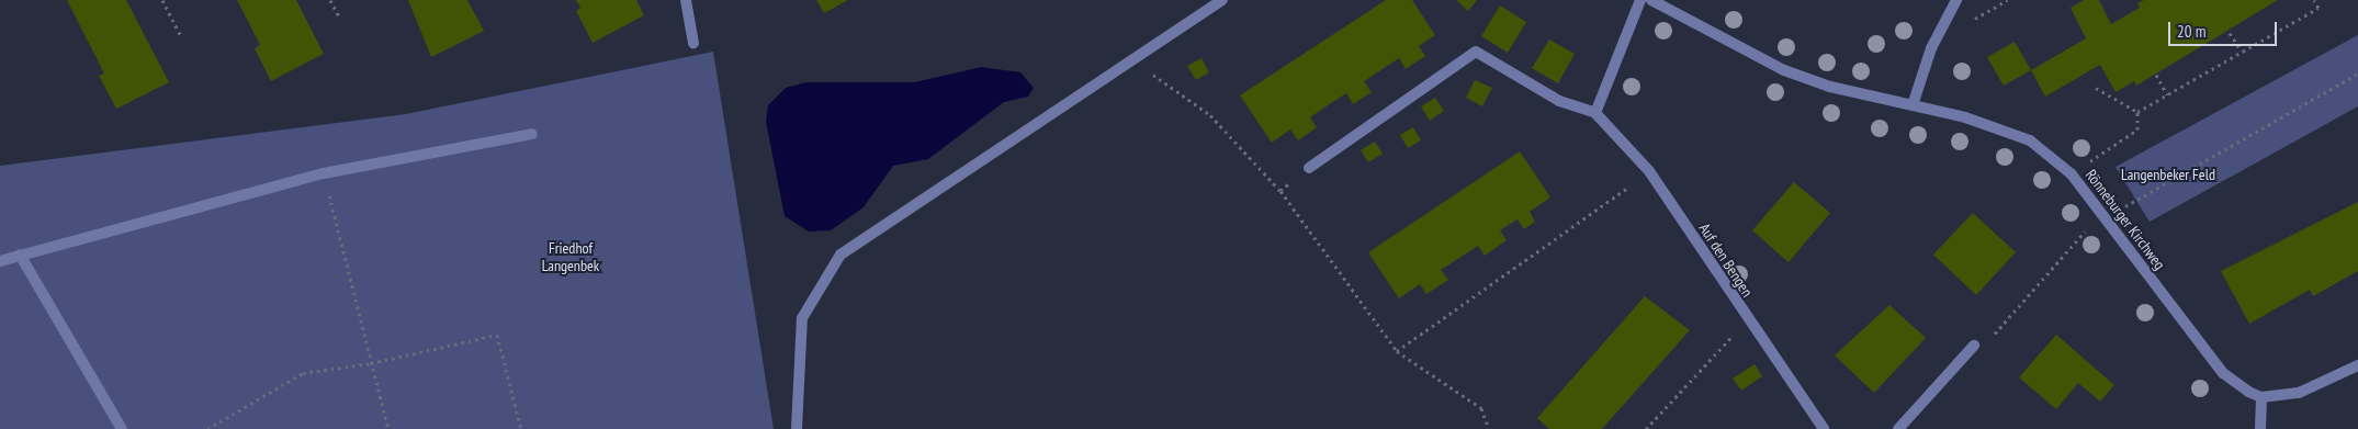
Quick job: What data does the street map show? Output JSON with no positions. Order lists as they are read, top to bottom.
{
  "streets": {
    "street": ["Rönneburger Kirchweg", "Auf den Bengen"]
  },
  "parks": ["Langenbeker Feld", "Friedhof Langenbek"],
  "scale_bar": "20 m"
}
